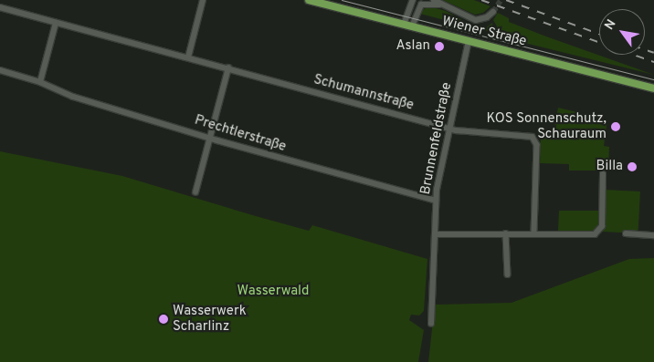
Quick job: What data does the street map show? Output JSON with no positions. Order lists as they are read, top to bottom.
{
  "streets": {
    "main road": ["Wiener Straße"],
    "street": ["Schumannstraße", "Prechtlerstraße", "Brunnenfeldstraße"]
  },
  "crossings": [
    ["Wiener Straße", "Brunnenfeldstraße"],
    ["Schumannstraße", "Brunnenfeldstraße"],
    ["Prechtlerstraße", "Brunnenfeldstraße"]
  ],
  "parks": ["Wasserwald"],
  "places": [
    "Aslan",
    "KOS Sonnenschutz, Schauraum",
    "Billa",
    "Wasserwerk Scharlinz"
  ],
  "north": "top left"
}
